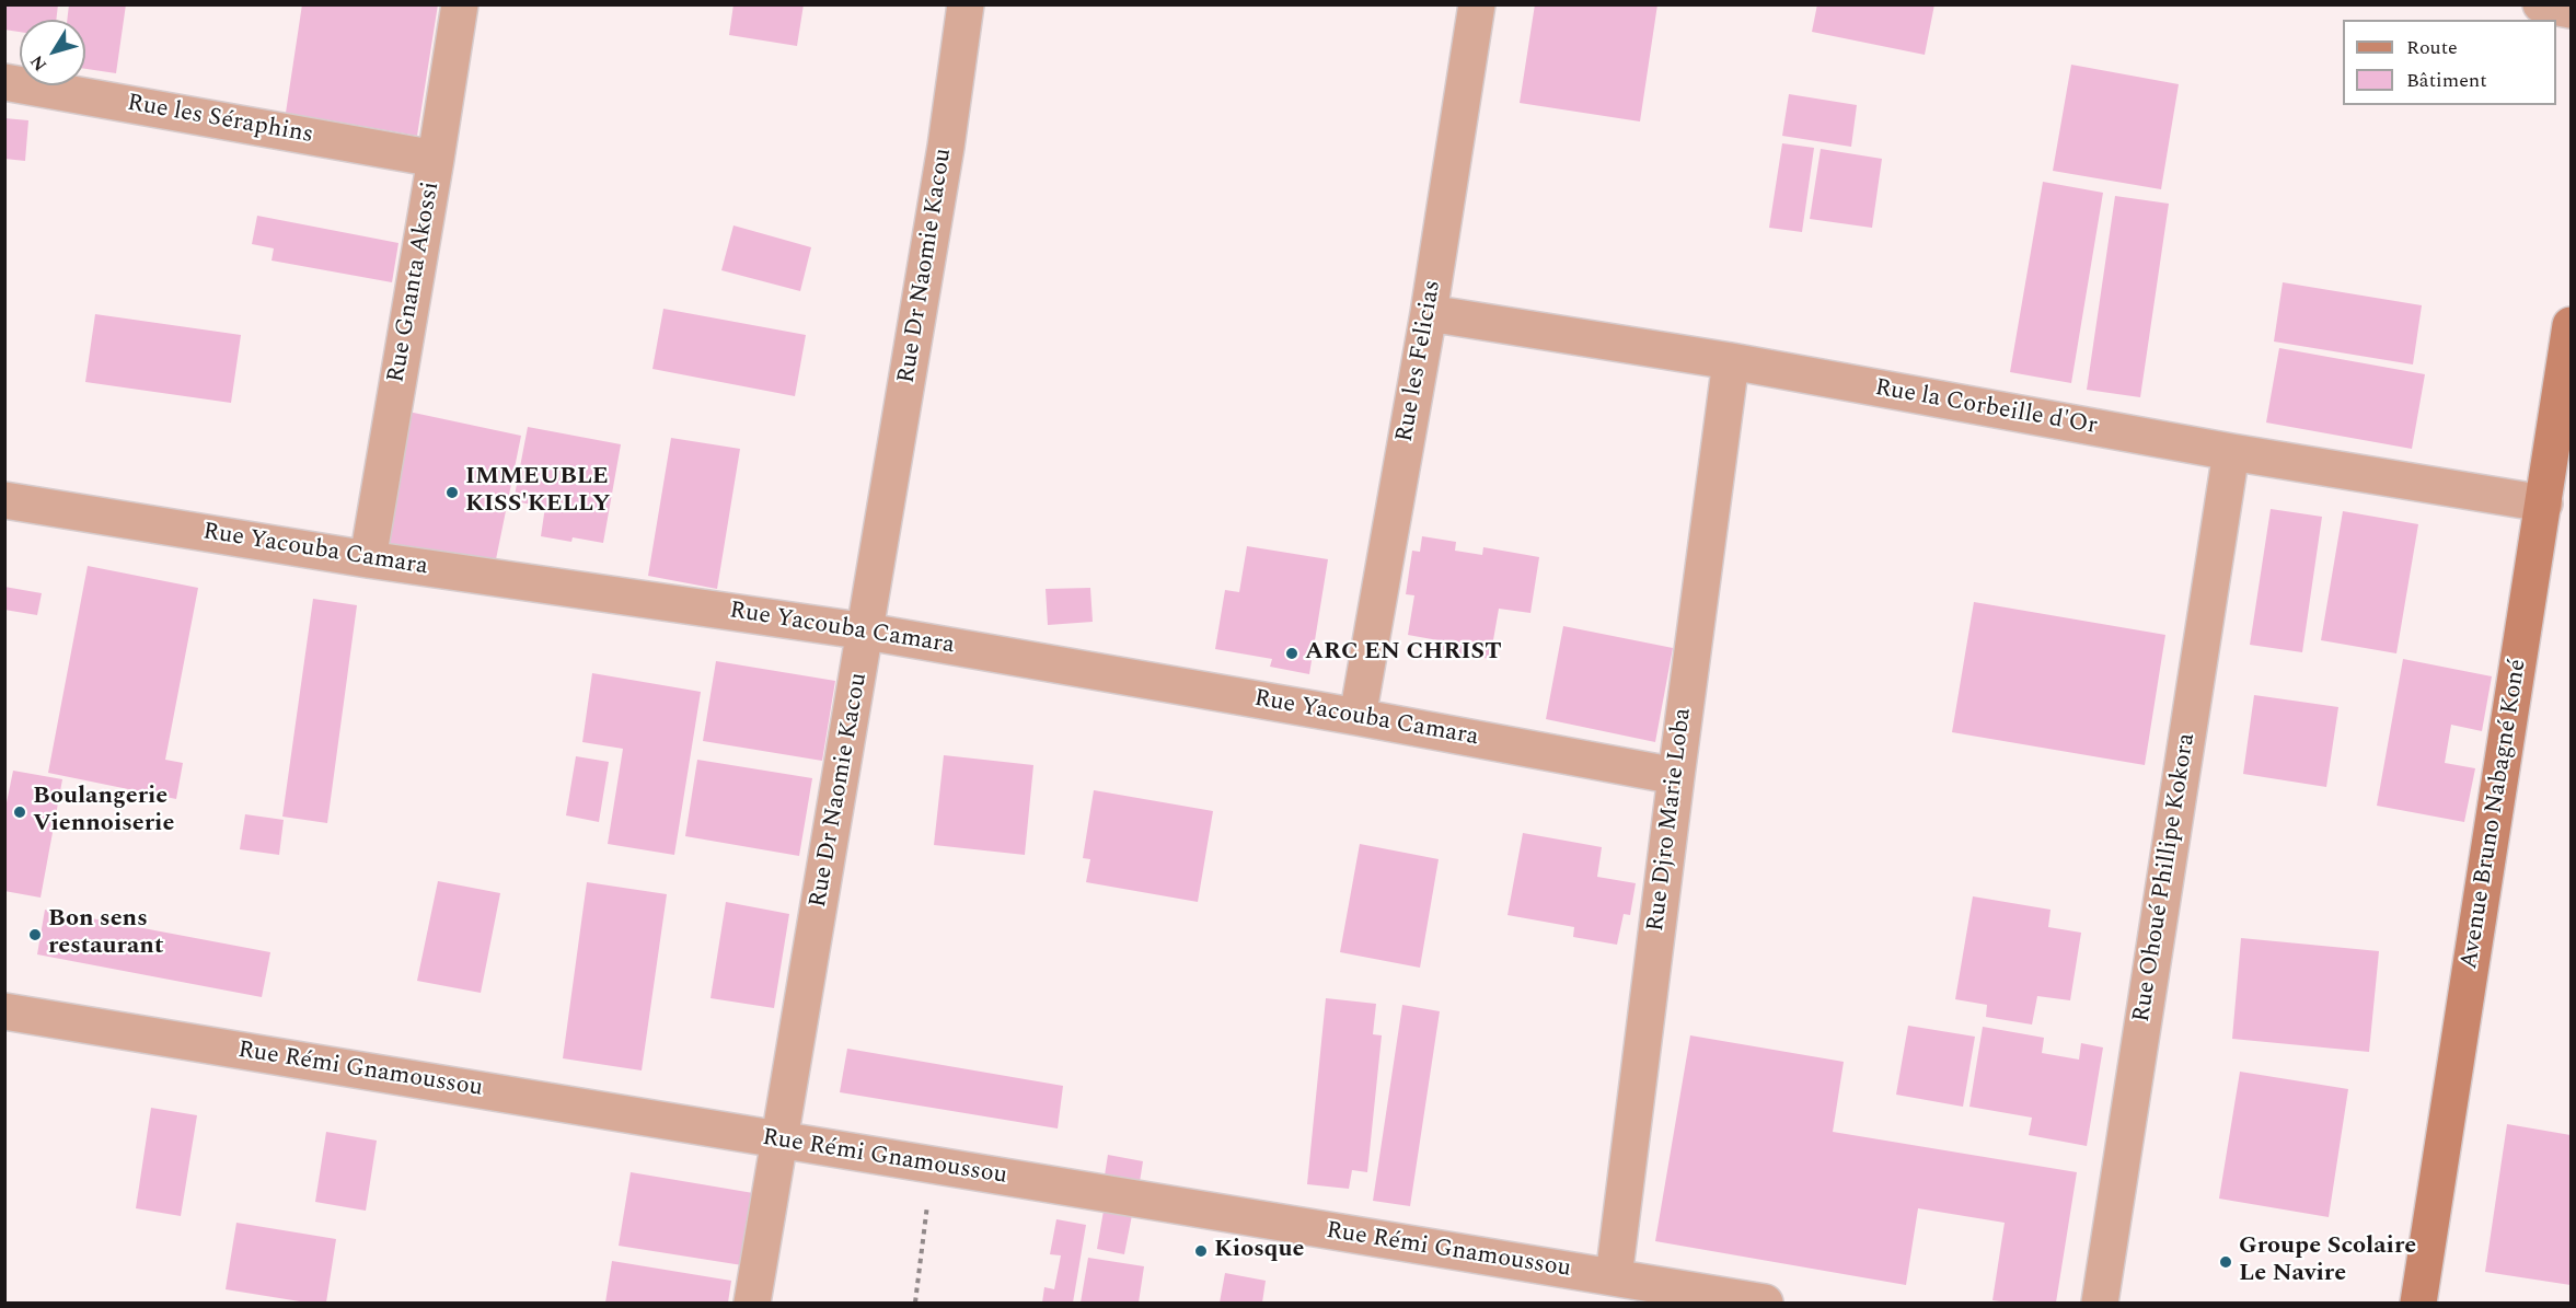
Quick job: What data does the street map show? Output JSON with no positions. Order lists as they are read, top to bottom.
{
  "streets": {
    "street": [
      "Rue les Séraphins",
      "Rue Dr Naomie Kacou",
      "Rue Gnanta Akossi",
      "Rue les Felicias",
      "Rue la Corbeille d'Or",
      "Rue Yacouba Camara",
      "Avenue Bruno Nabagné Koné",
      "Rue Djro Marie Loba",
      "Rue Ohoué Phillipe Kokora",
      "Rue Rémi Gnamoussou"
    ]
  },
  "crossings": [
    ["Rue les Séraphins", "Rue Gnanta Akossi"],
    ["Rue Dr Naomie Kacou", "Rue Yacouba Camara"],
    ["Rue Dr Naomie Kacou", "Rue Rémi Gnamoussou"],
    ["Rue Gnanta Akossi", "Rue Yacouba Camara"],
    ["Rue les Felicias", "Rue la Corbeille d'Or"],
    ["Rue les Felicias", "Rue Yacouba Camara"],
    ["Rue la Corbeille d'Or", "Avenue Bruno Nabagné Koné"],
    ["Rue la Corbeille d'Or", "Rue Djro Marie Loba"],
    ["Rue la Corbeille d'Or", "Rue Ohoué Phillipe Kokora"],
    ["Rue Yacouba Camara", "Rue Djro Marie Loba"],
    ["Rue Djro Marie Loba", "Rue Rémi Gnamoussou"]
  ],
  "places": [
    "IMMEUBLE KISS'KELLY",
    "ARC EN CHRIST",
    "Boulangerie Viennoiserie",
    "Bon sens restaurant",
    "Kiosque",
    "Groupe Scolaire Le Navire"
  ],
  "legend": ["Route", "Bâtiment"],
  "north": "bottom left"
}
